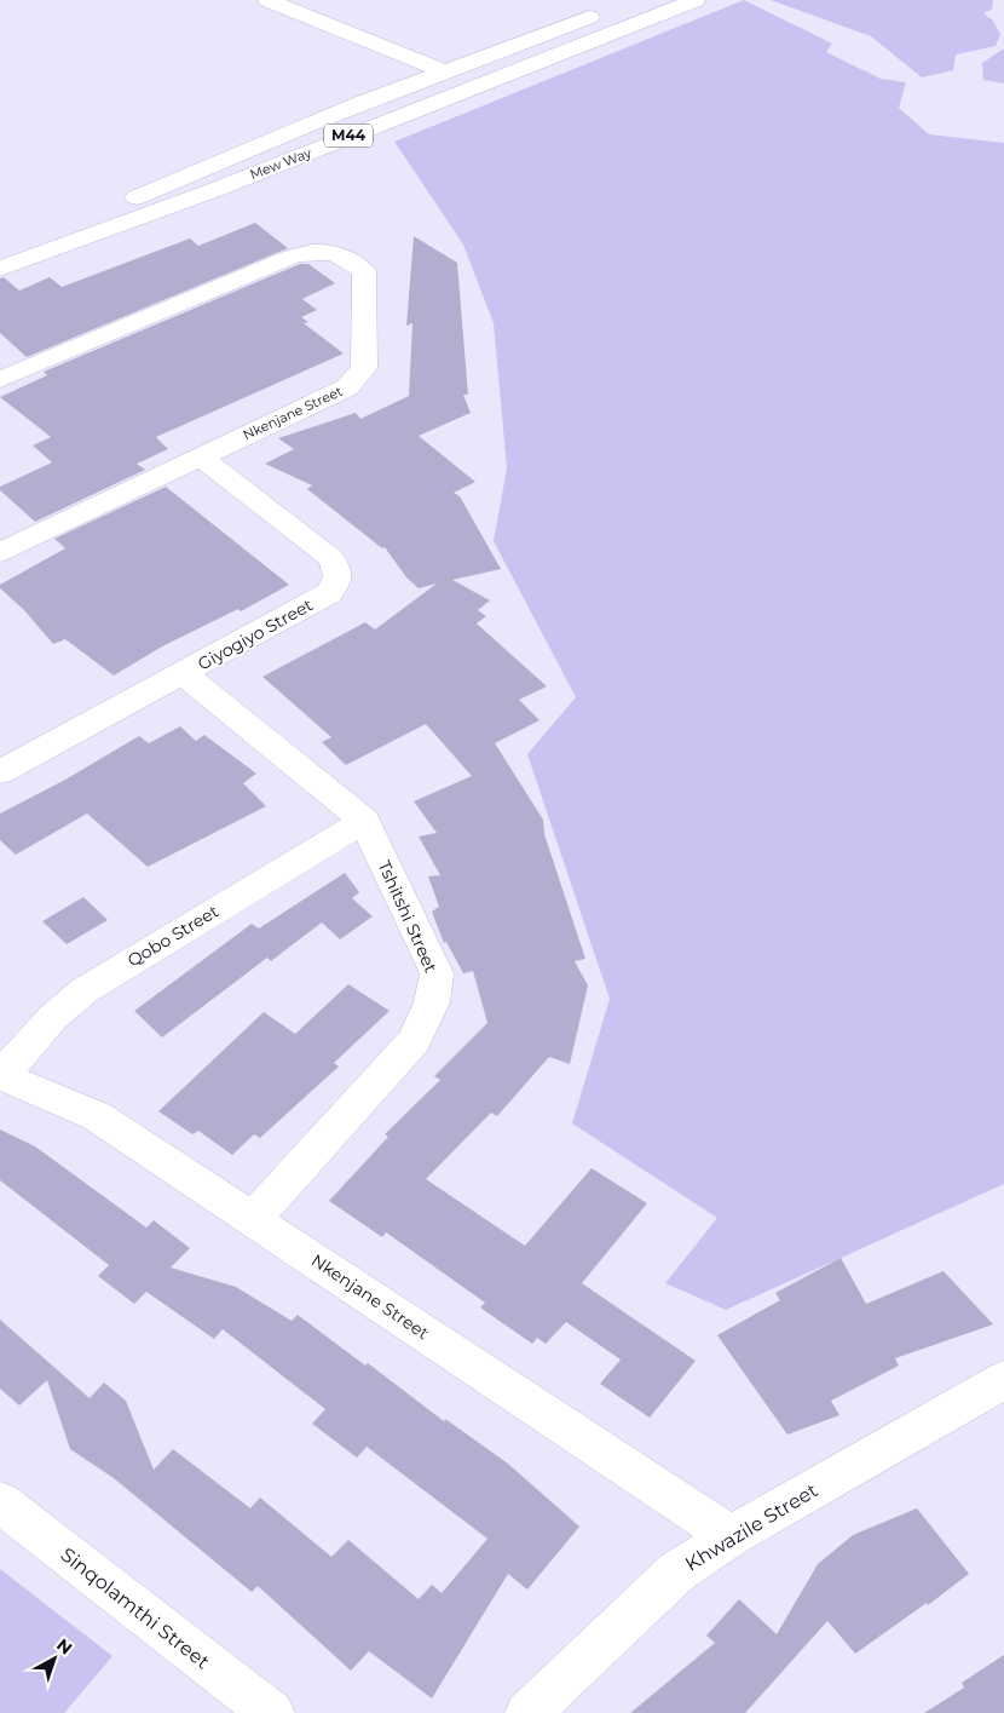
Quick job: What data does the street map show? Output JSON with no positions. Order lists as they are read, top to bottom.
{
  "streets": {
    "street": [
      "M44",
      "Mew Way",
      "Nkenjane Street",
      "Giyogiyo Street",
      "Tshitshi Street",
      "Qobo Street",
      "Khwazile Street",
      "Sinqolamthi Street"
    ]
  },
  "crossings": [
    ["Nkenjane Street", "Giyogiyo Street"],
    ["Nkenjane Street", "Tshitshi Street"],
    ["Nkenjane Street", "Qobo Street"],
    ["Nkenjane Street", "Khwazile Street"],
    ["Giyogiyo Street", "Tshitshi Street"],
    ["Tshitshi Street", "Qobo Street"]
  ],
  "north": "top right"
}
